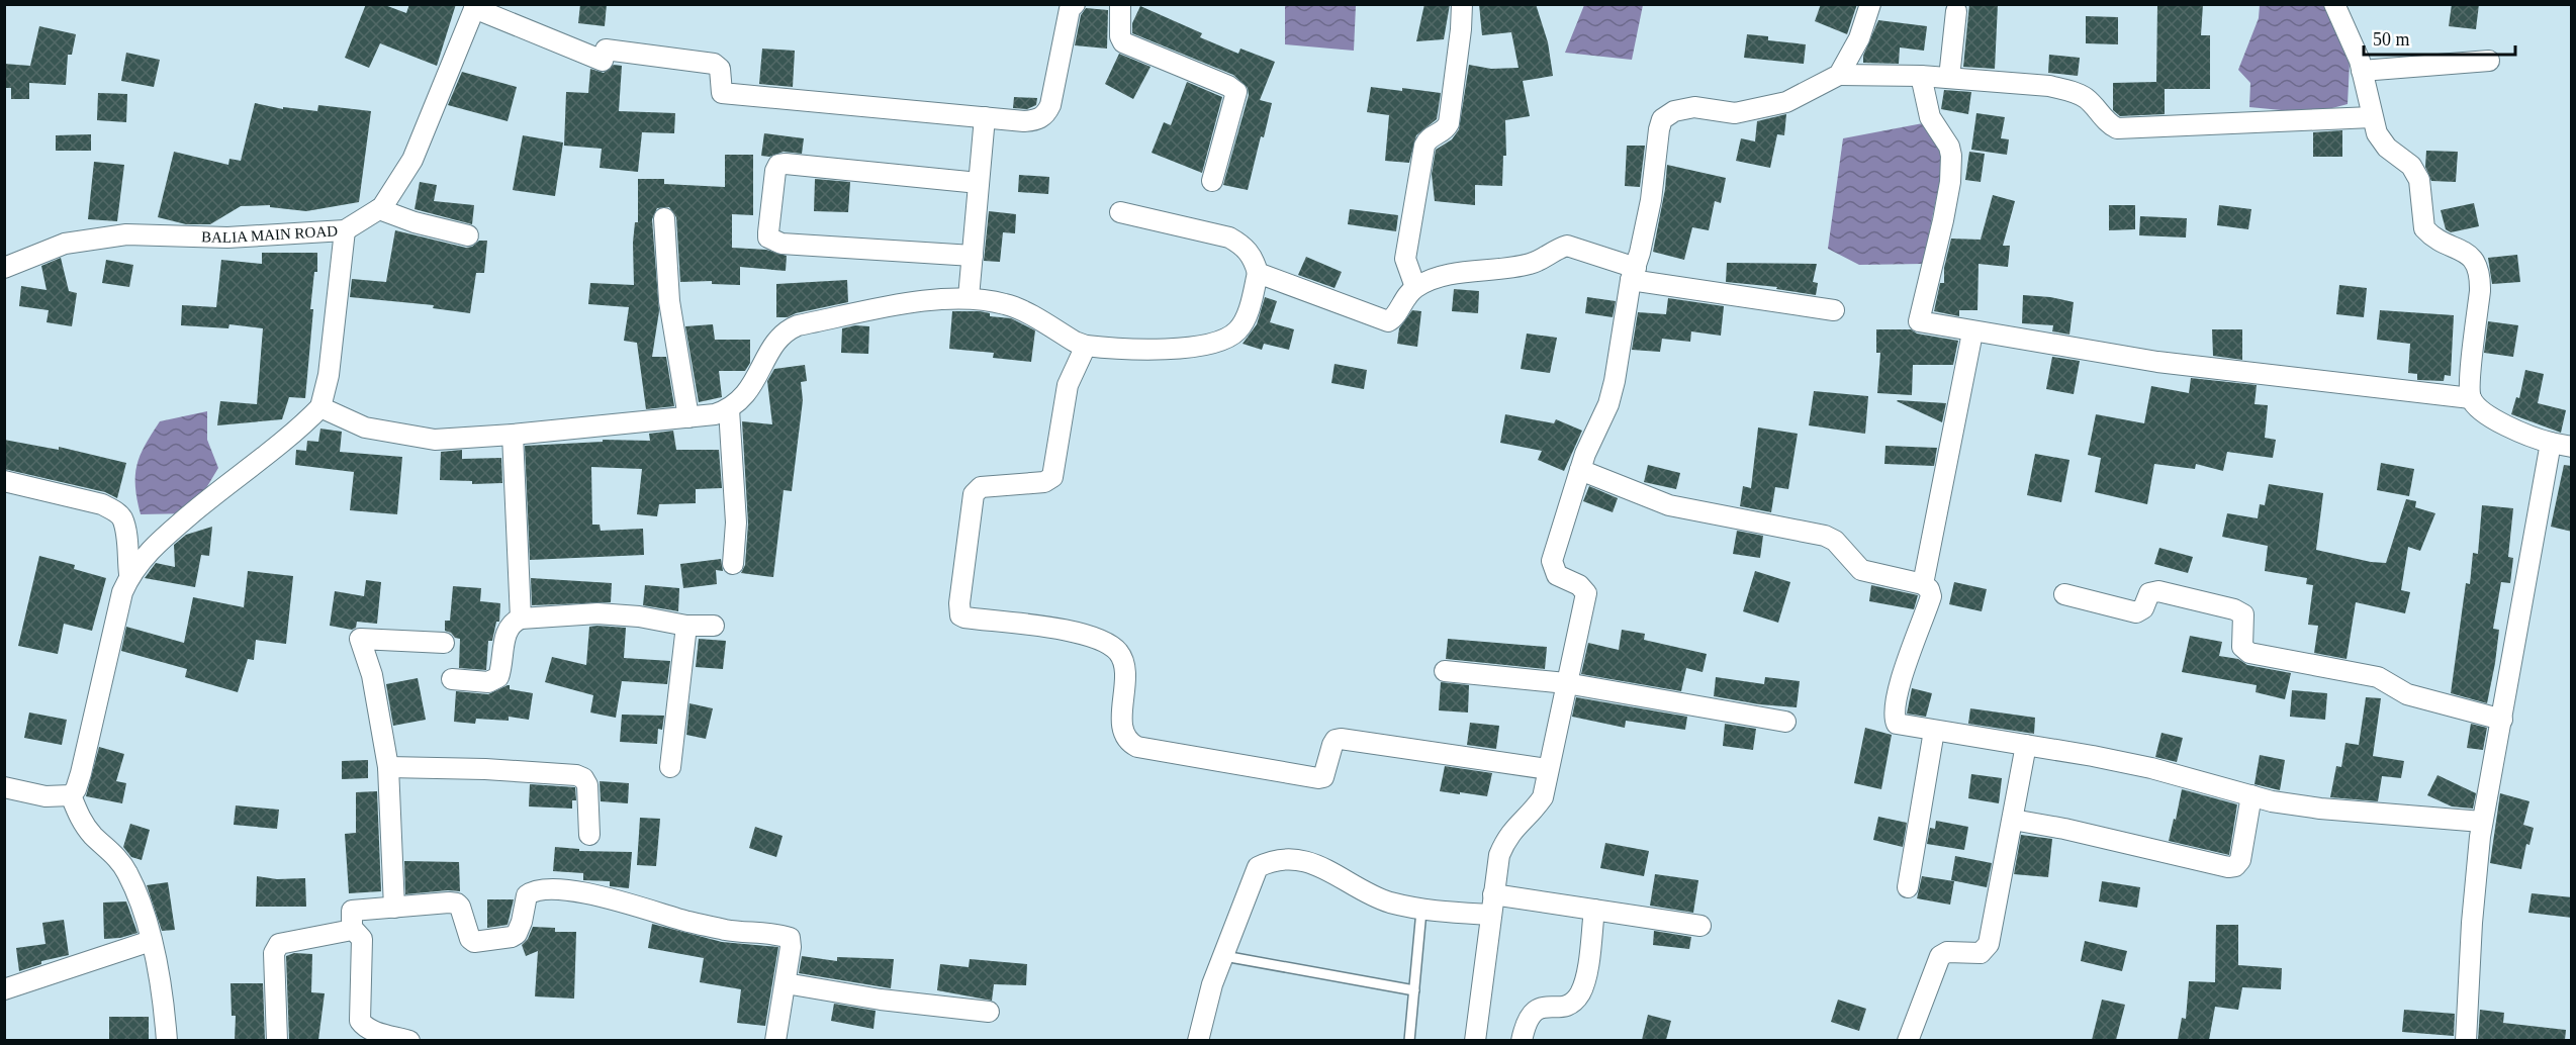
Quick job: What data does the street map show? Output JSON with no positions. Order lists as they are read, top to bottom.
{
  "streets": {
    "street": ["BALIA MAIN ROAD"]
  },
  "scale_bar": "50 m"
}
